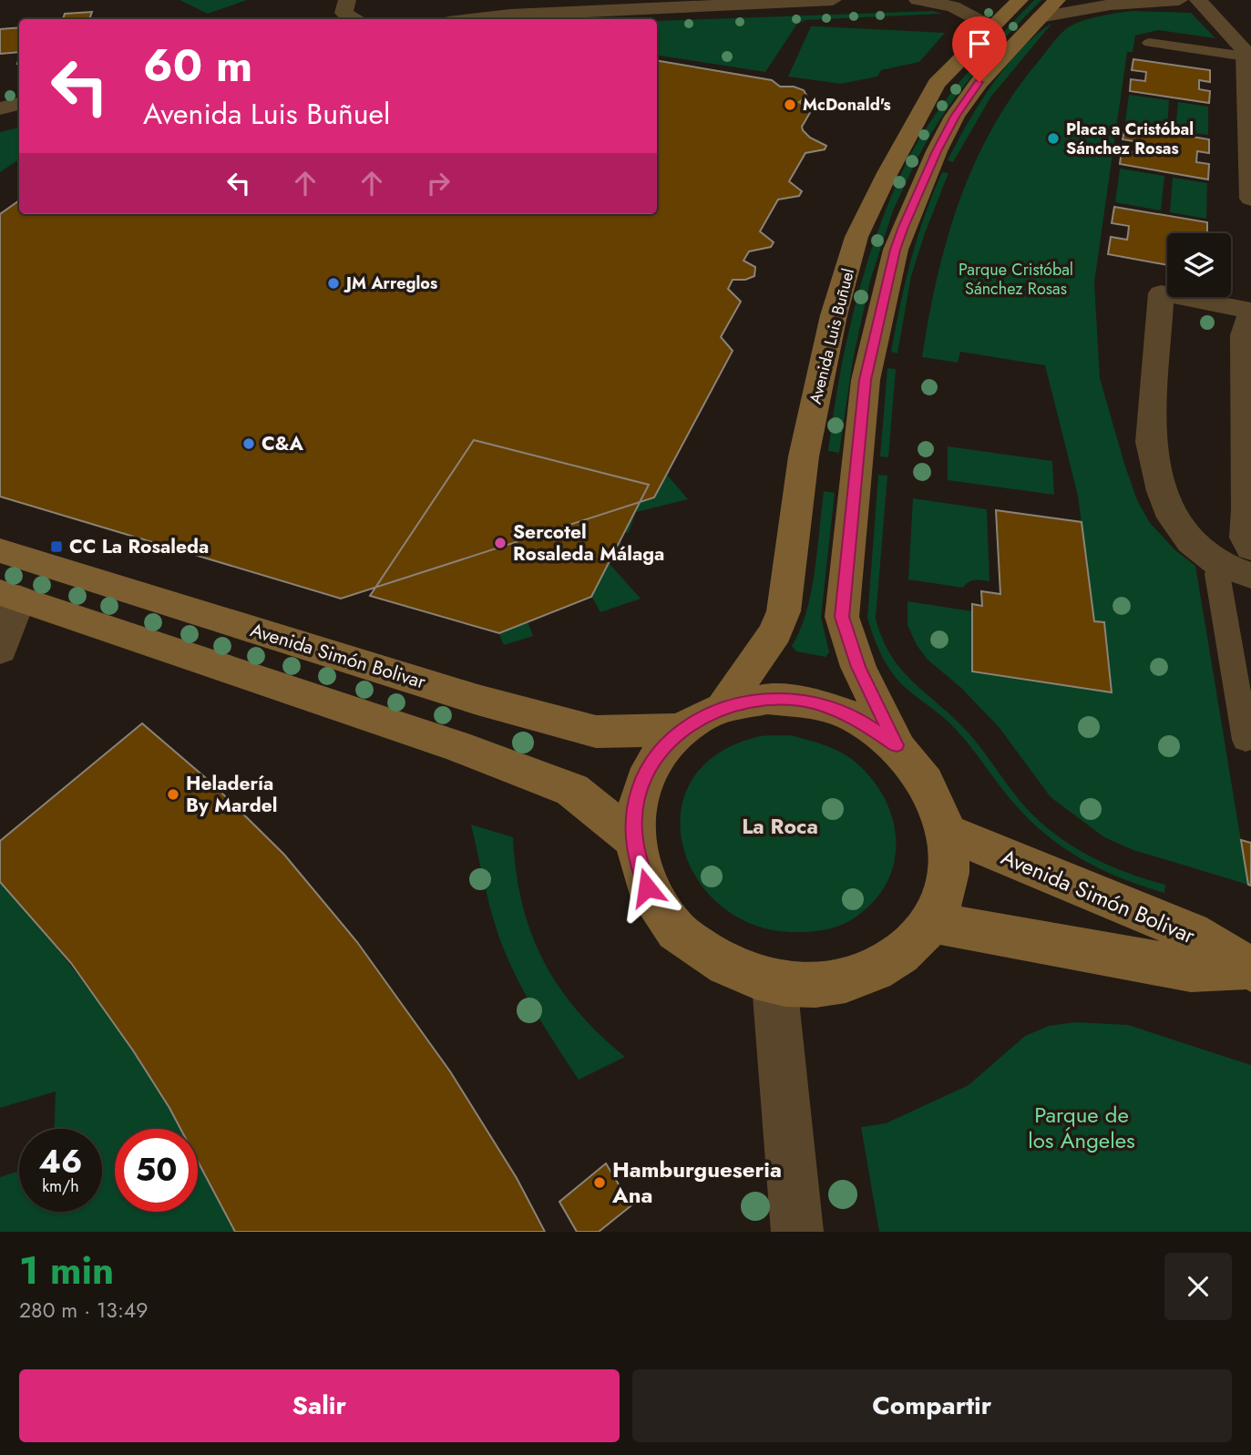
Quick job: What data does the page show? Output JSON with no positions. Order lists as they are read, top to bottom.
{
  "streets": {
    "main road": ["Avenida Luis Buñuel", "Avenida Simón Bolivar"]
  },
  "districts": ["La Roca"],
  "parks": ["Parque Cristóbal Sánchez Rosas", "Parque de los Ángeles"],
  "places": {
    "other": [
      "McDonald's",
      "Placa a Cristóbal Sánchez Rosas",
      "JM Arreglos",
      "C&A",
      "Sercotel Rosaleda Málaga",
      "Heladería By Mardel",
      "Hamburgueseria Ana"
    ],
    "transit": ["CC La Rosaleda"]
  },
  "page": {
    "turn": ["60 m", "Avenida Luis Buñuel"],
    "speed": "46 km/h",
    "limit": "50",
    "heading": ["1 min", "280 m · 13:49"],
    "buttons": ["Salir", "Compartir"]
  }
}
